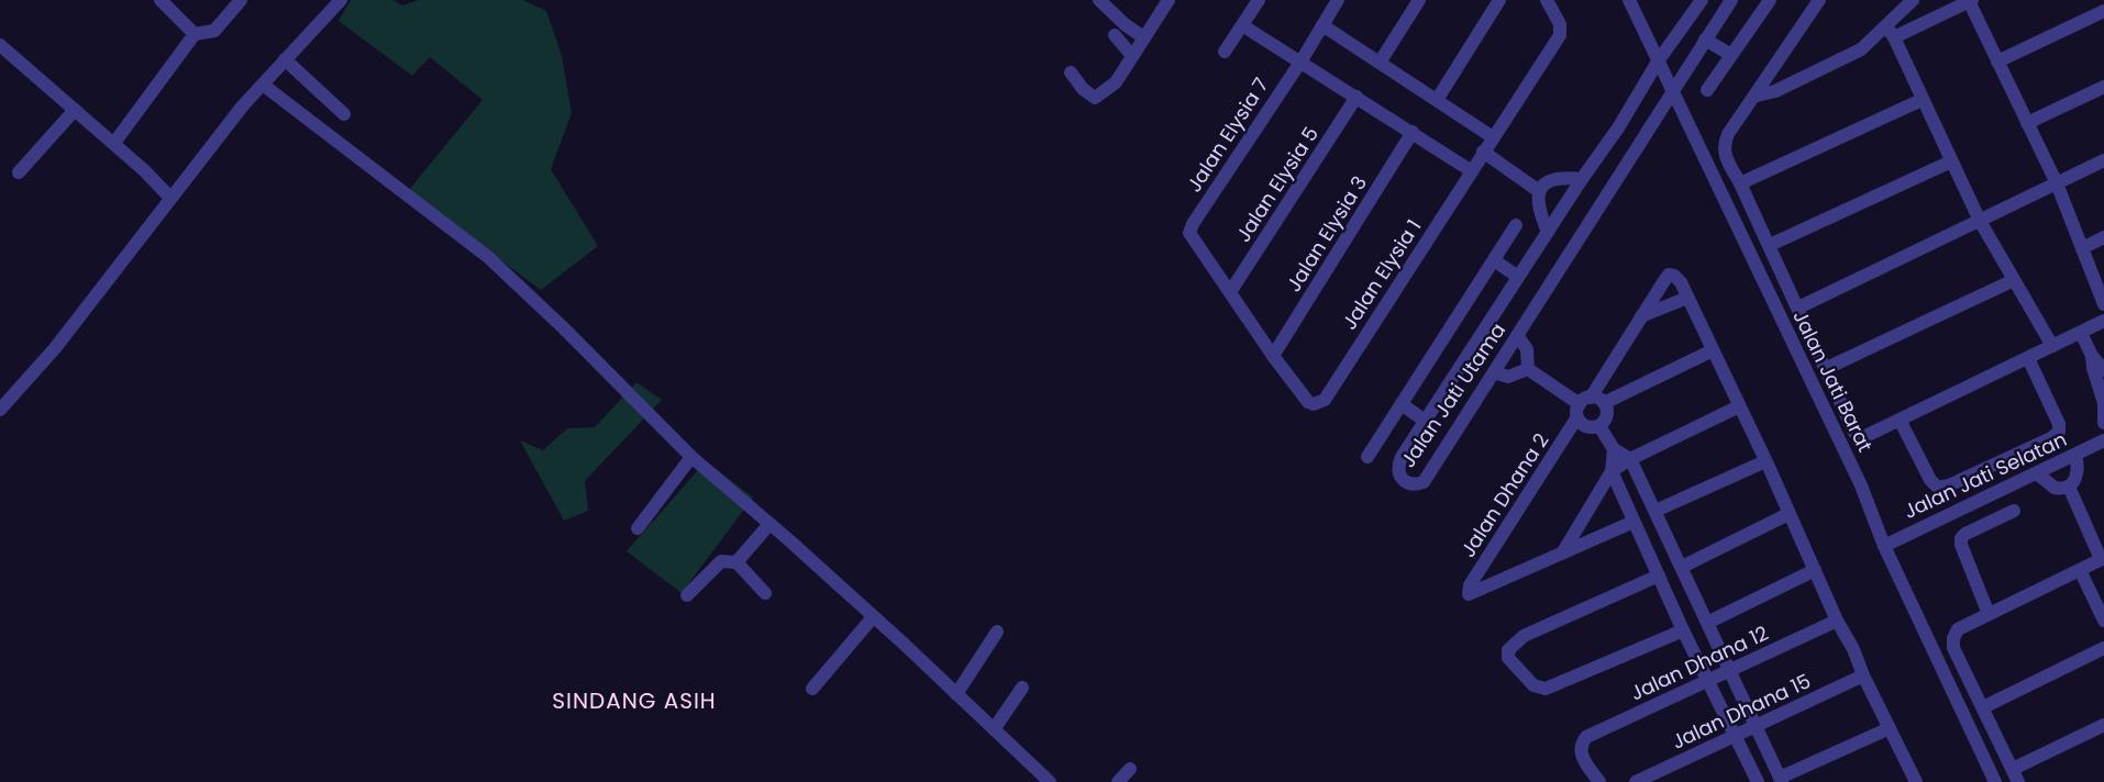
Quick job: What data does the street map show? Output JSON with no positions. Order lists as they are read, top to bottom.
{
  "streets": {
    "street": [
      "Jalan Elysia 7",
      "Jalan Elysia 5",
      "Jalan Elysia 3",
      "Jalan Elysia 1",
      "Jalan Jati Barat",
      "Jalan Jati Utama",
      "Jalan Jati Selatan",
      "Jalan Dhana 2",
      "Jalan Dhana 12",
      "Jalan Dhana 15"
    ]
  },
  "crossings": [
    ["Jalan Elysia 7", "Jalan Elysia 5"],
    ["Jalan Elysia 3", "Jalan Elysia 1"],
    ["Jalan Jati Barat", "Jalan Jati Utama"],
    ["Jalan Jati Barat", "Jalan Jati Selatan"]
  ],
  "districts": ["SINDANG ASIH"]
}
